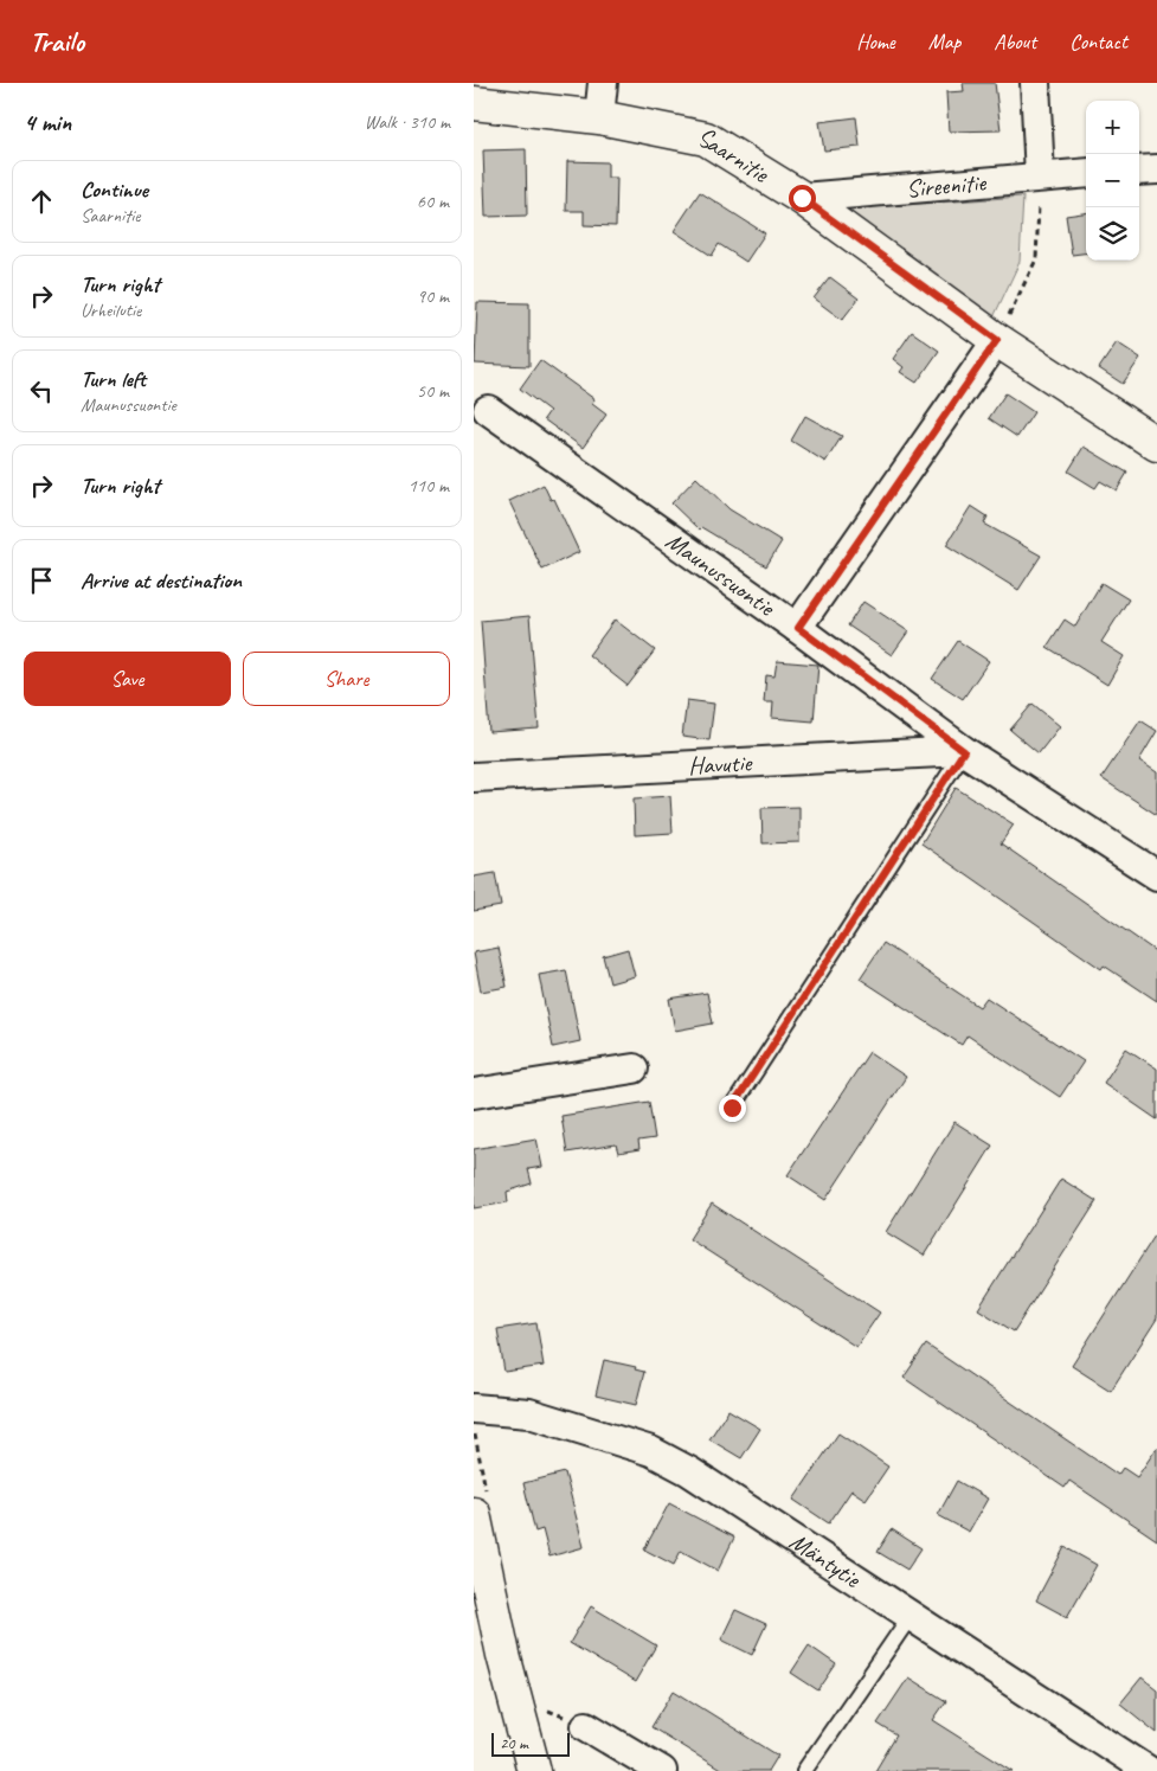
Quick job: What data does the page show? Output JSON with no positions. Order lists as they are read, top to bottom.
{
  "streets": {
    "street": [
      "Saarnitie",
      "Sireenitie",
      "Maunussuontie",
      "Havutie",
      "Mäntytie"
    ]
  },
  "crossings": [
    ["Saarnitie", "Sireenitie"],
    ["Maunussuontie", "Havutie"]
  ],
  "scale_bar": "20 m",
  "page": {
    "header": "Trailo",
    "nav": [
      "Home",
      "Map",
      "About",
      "Contact"
    ],
    "heading": ["4 min", "Walk · 310 m"],
    "map_buttons": ["+", "−"],
    "list": [
      ["Continue", "Saarnitie", "60 m"],
      ["Turn right", "Urheilutie", "90 m"],
      ["Turn left", "Maunussuontie", "50 m"],
      ["Turn right", "110 m"],
      "Arrive at destination"
    ],
    "buttons": ["Save", "Share"],
    "scale": "20 m"
  }
}
